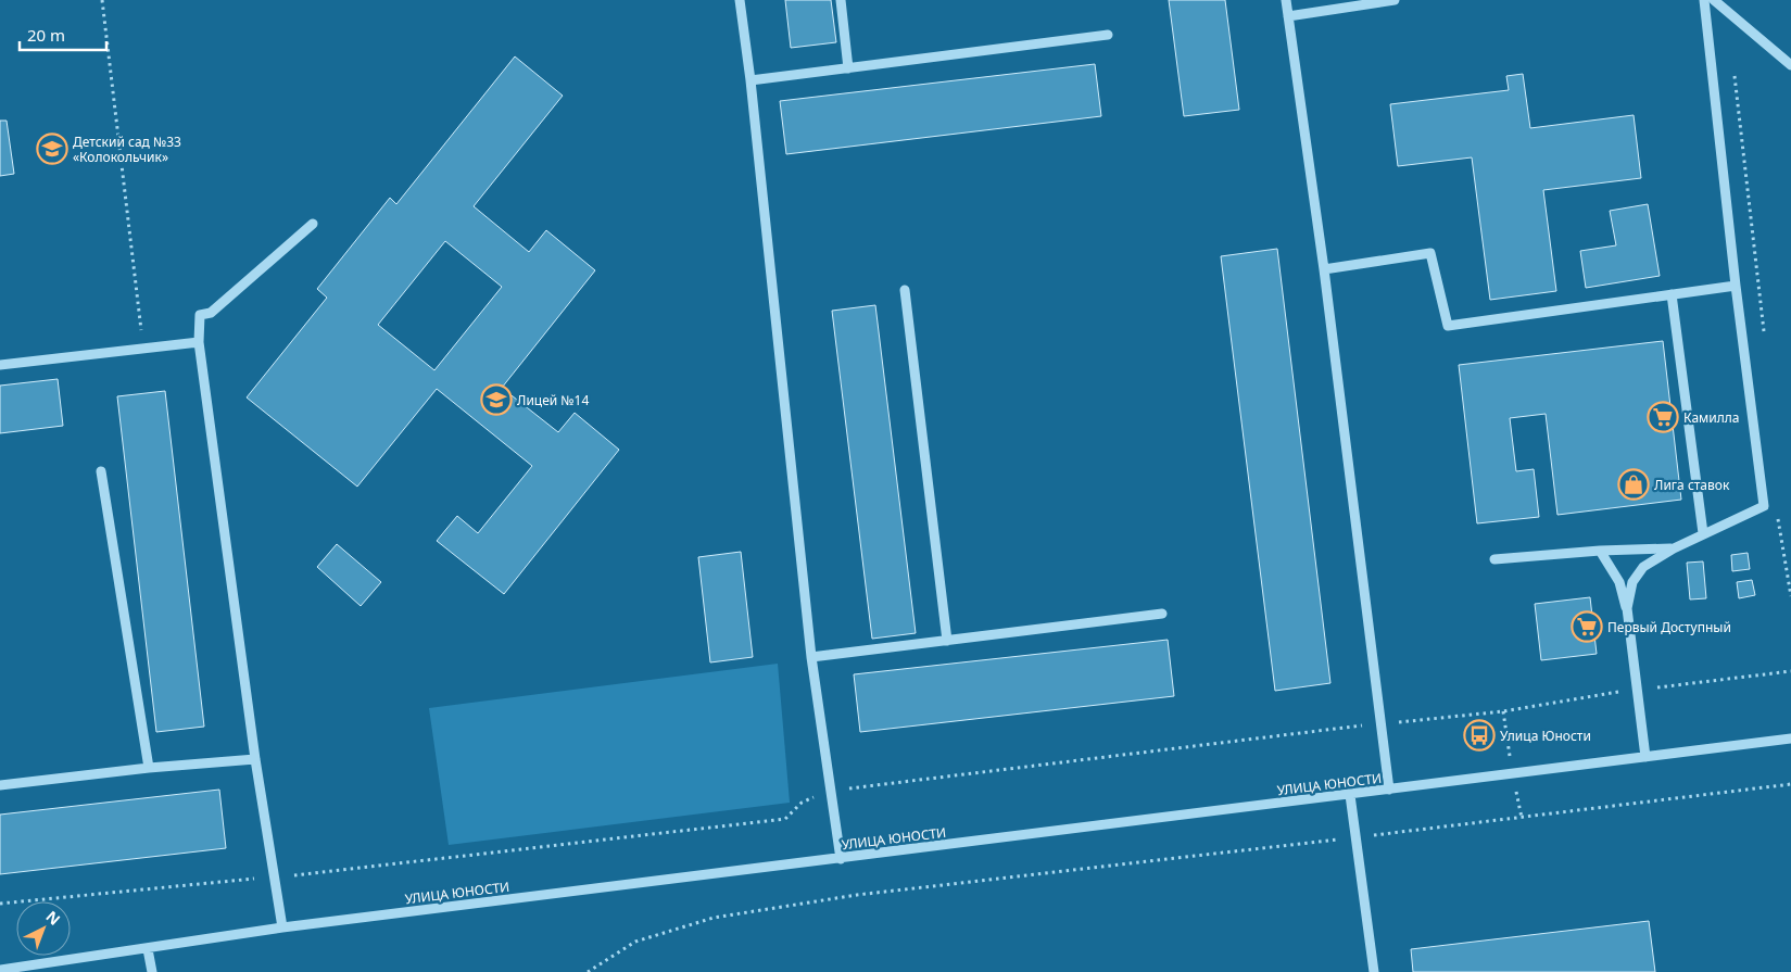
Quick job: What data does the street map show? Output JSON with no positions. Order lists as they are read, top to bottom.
{
  "streets": {
    "street": ["УЛИЦА ЮНОСТИ"]
  },
  "places": {
    "school or university": ["Детский сад №33 «Колокольчик»", "Лицей №14"],
    "supermarket": ["Камилла", "Первый Доступный"],
    "shop": ["Лига ставок"],
    "bus stop": ["Улица Юности"]
  },
  "scale_bar": "20 m",
  "north": "top right"
}
